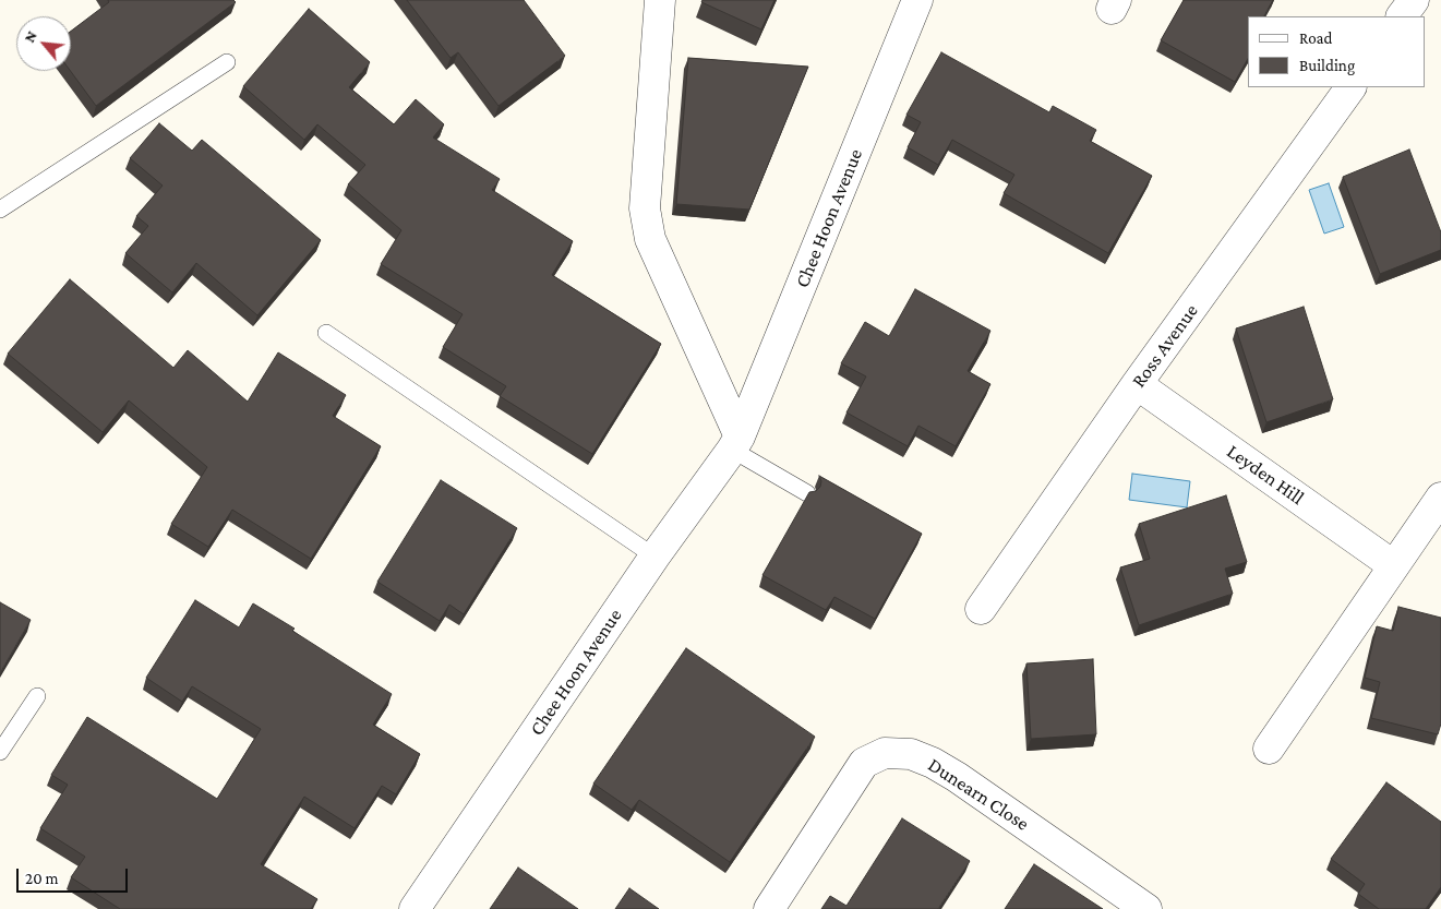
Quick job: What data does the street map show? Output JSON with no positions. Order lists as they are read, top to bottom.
{
  "streets": {
    "street": [
      "Chee Hoon Avenue",
      "Ross Avenue",
      "Leyden Hill",
      "Dunearn Close"
    ]
  },
  "crossings": [
    ["Ross Avenue", "Leyden Hill"]
  ],
  "legend": ["Road", "Building"],
  "scale_bar": "20 m",
  "north": "top left"
}
